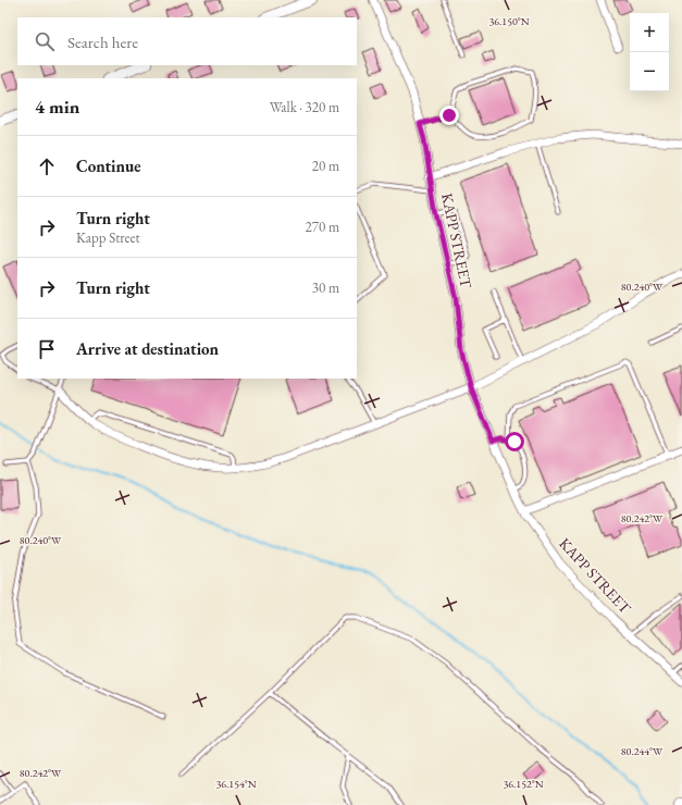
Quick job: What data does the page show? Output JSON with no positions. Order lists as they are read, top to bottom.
{
  "streets": {
    "street": ["KAPP STREET"]
  },
  "page": {
    "map_buttons": ["+", "−"],
    "search": "Search here",
    "heading": ["4 min", "Walk · 320 m"],
    "list": [
      ["Continue", "20 m"],
      ["Turn right", "Kapp Street", "270 m"],
      ["Turn right", "30 m"],
      "Arrive at destination"
    ]
  },
  "coordinates": [
    "36.150°N",
    "80.240°W",
    "80.242°W",
    "80.244°W",
    "36.154°N",
    "36.152°N"
  ]
}
